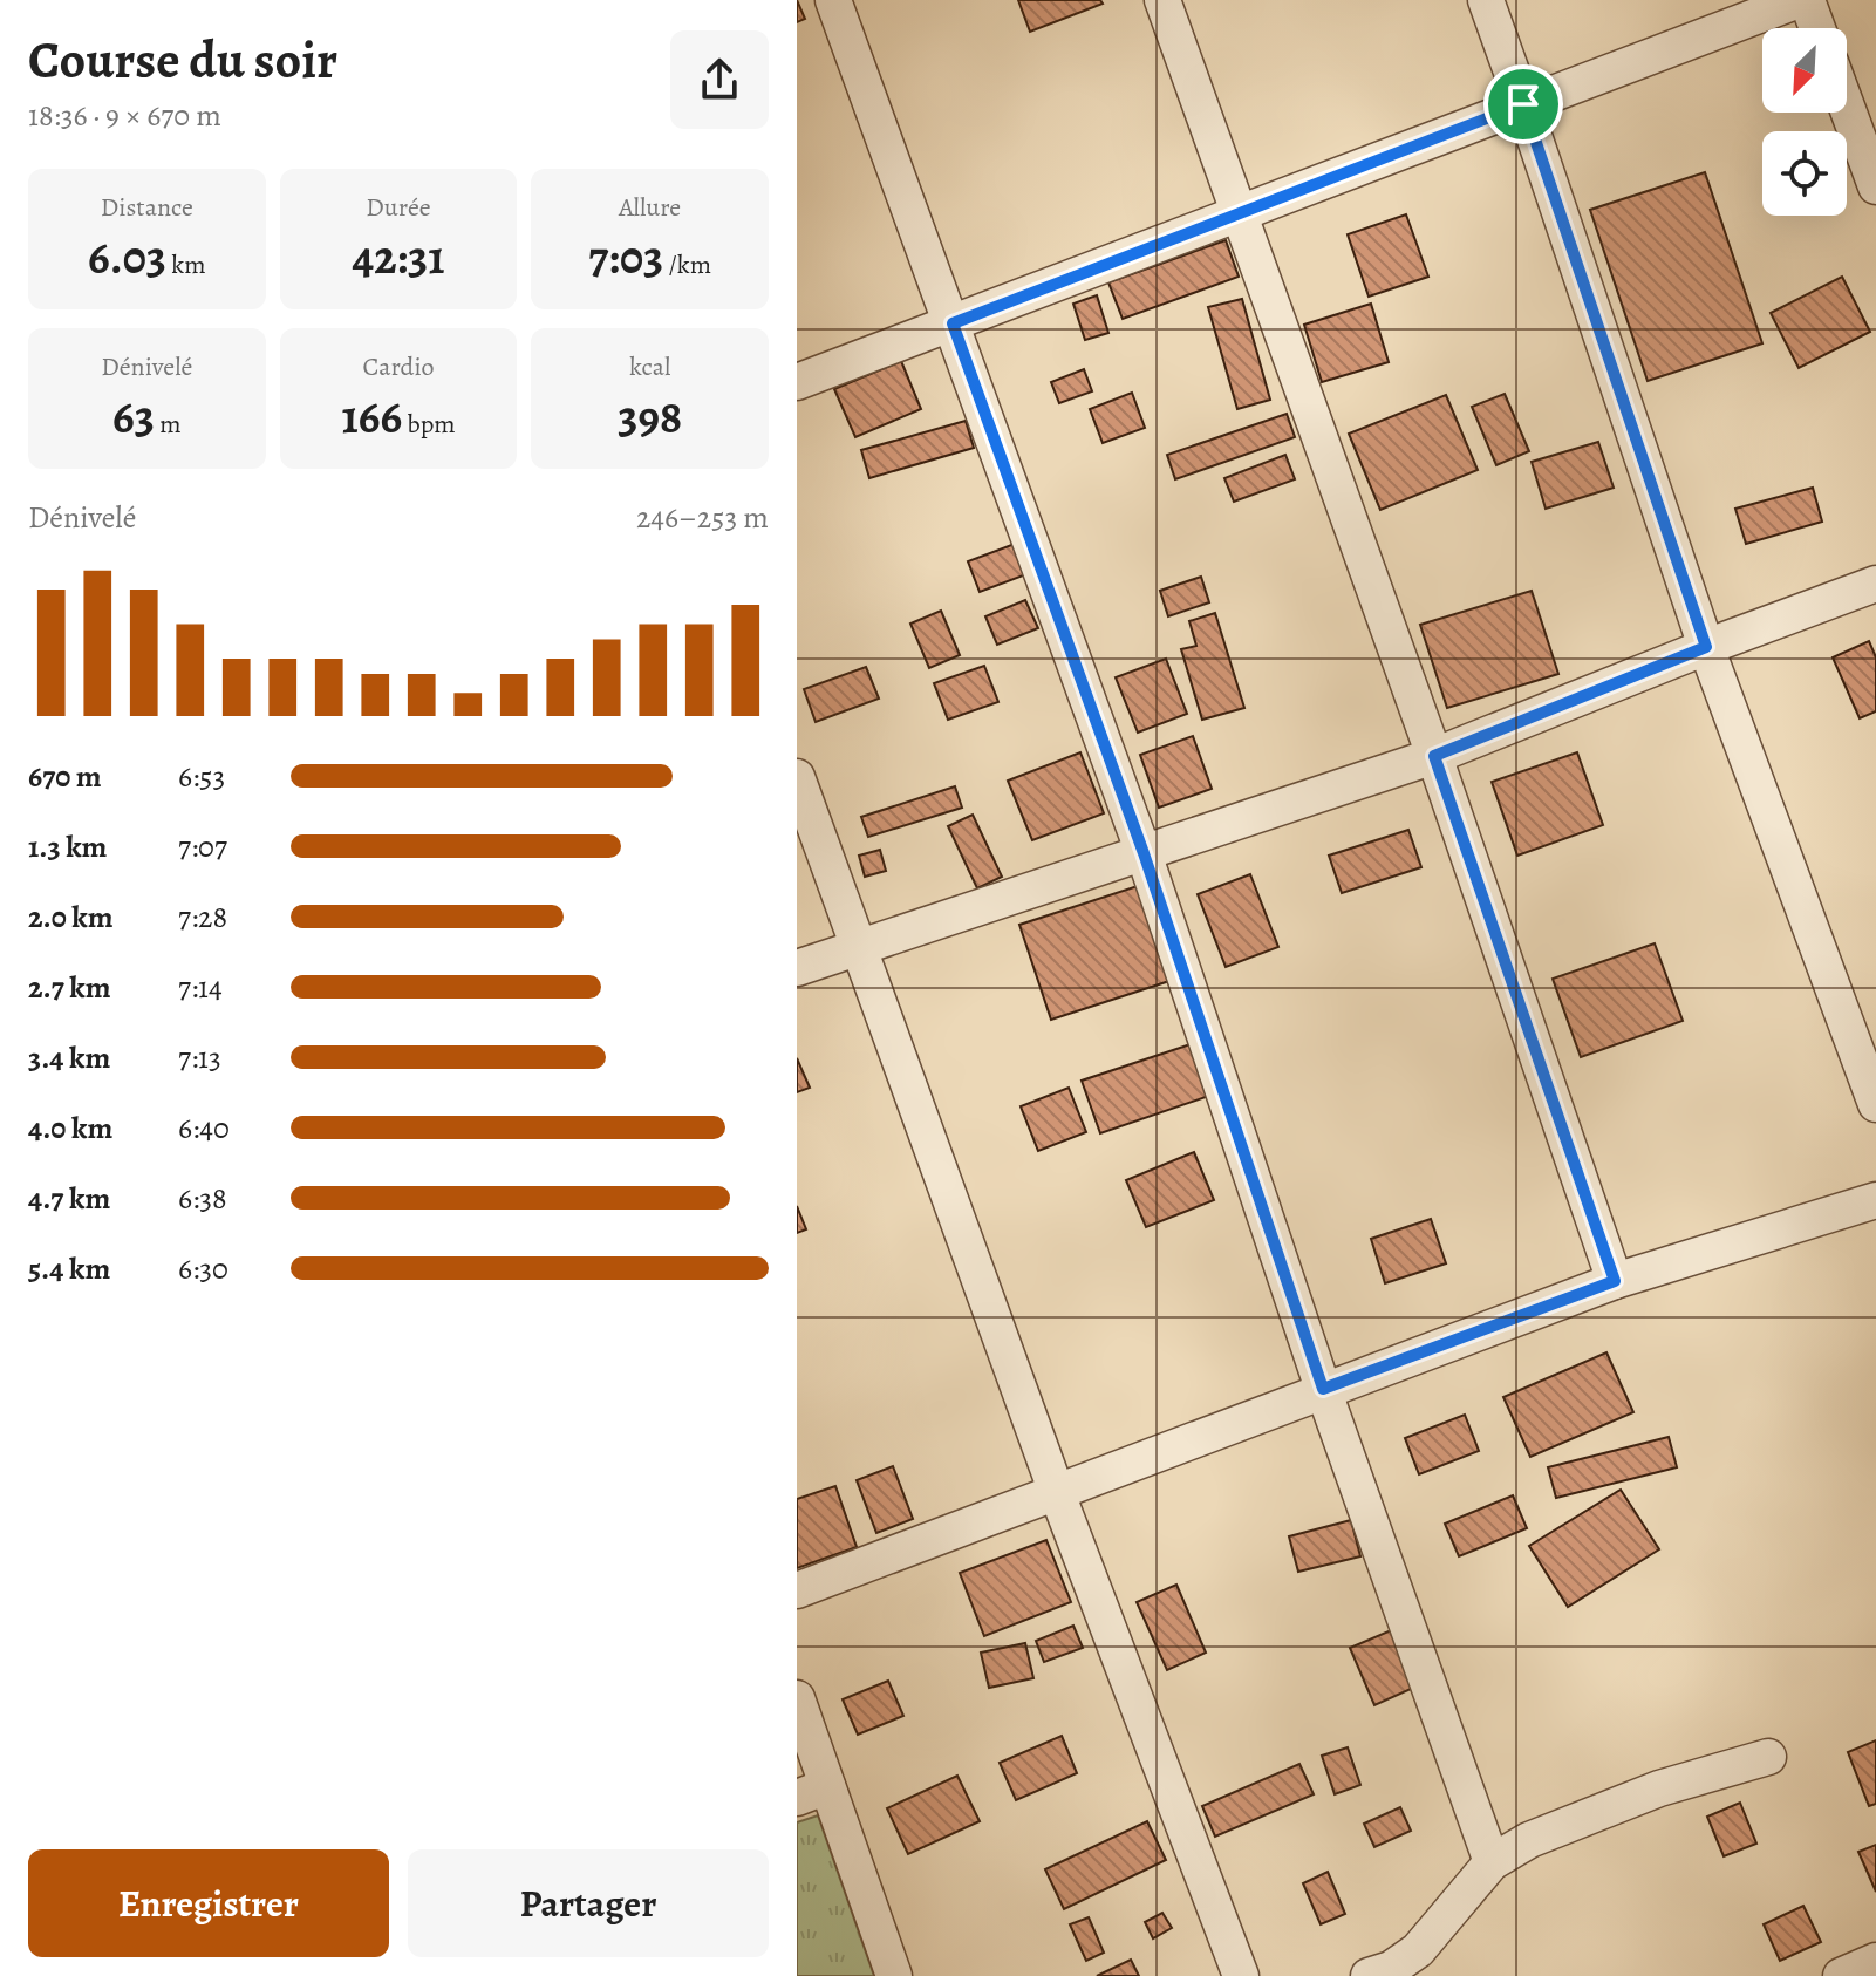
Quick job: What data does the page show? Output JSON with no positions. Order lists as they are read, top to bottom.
{
  "north": "bottom left",
  "page": {
    "heading": ["Course du soir", "18:36 · 9 × 670 m"],
    "stats": [
      ["Distance", "6.03 km"],
      ["Durée", "42:31"],
      ["Allure", "7:03 /km"],
      ["Dénivelé", "63 m"],
      ["Cardio", "166 bpm"],
      ["kcal", "398"]
    ],
    "chart": ["Dénivelé", "246–253 m"],
    "list": [
      {
        "name": "670 m",
        "note": "6:53"
      },
      {
        "name": "1.3 km",
        "note": "7:07"
      },
      {
        "name": "2.0 km",
        "note": "7:28"
      },
      {
        "name": "2.7 km",
        "note": "7:14"
      },
      {
        "name": "3.4 km",
        "note": "7:13"
      },
      {
        "name": "4.0 km",
        "note": "6:40"
      },
      {
        "name": "4.7 km",
        "note": "6:38"
      },
      {
        "name": "5.4 km",
        "note": "6:30"
      }
    ],
    "buttons": ["Enregistrer", "Partager"]
  }
}
